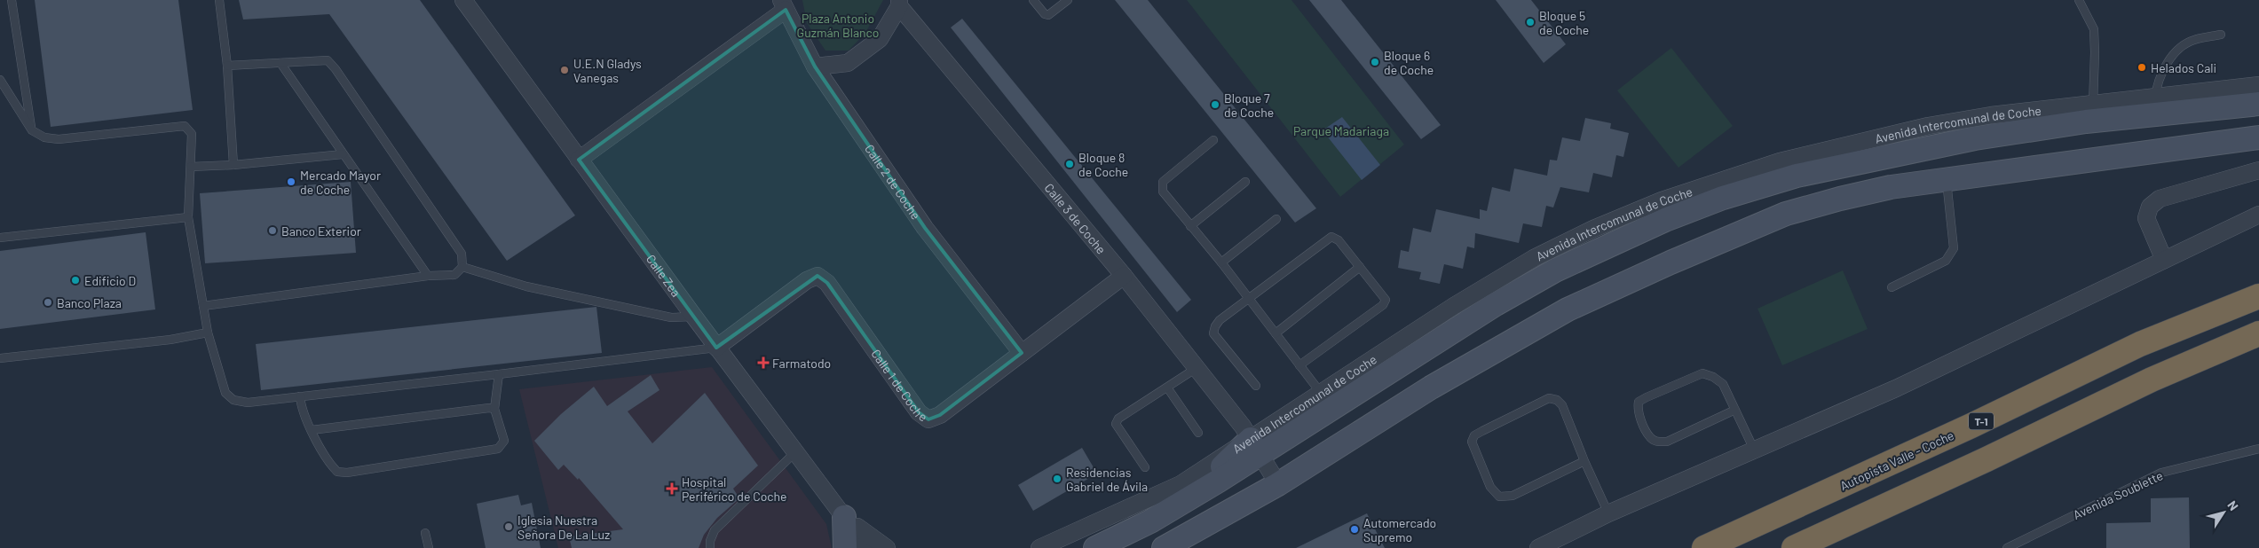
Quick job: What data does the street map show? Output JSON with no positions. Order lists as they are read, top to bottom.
{
  "streets": {
    "highway": ["T-1", "Autopista Valle - Coche"],
    "main road": ["Avenida Intercomunal de Coche"],
    "street": [
      "Calle 2 de Coche",
      "Calle 3 de Coche",
      "Calle Zea",
      "Calle 1 de Coche"
    ],
    "lane": ["Avenida Soublette"]
  },
  "crossings": [
    ["Avenida Intercomunal de Coche", "Calle 3 de Coche"],
    ["Calle 2 de Coche", "Calle 1 de Coche"],
    ["Calle 3 de Coche", "Calle 1 de Coche"],
    ["Calle Zea", "Calle 1 de Coche"]
  ],
  "parks": ["Plaza Antonio Guzmán Blanco", "Parque Madariaga"],
  "places": {
    "other": [
      "Bloque 5 de Coche",
      "Bloque 6 de Coche",
      "Helados Cali",
      "U.E.N Gladys Vanegas",
      "Bloque 7 de Coche",
      "Bloque 8 de Coche",
      "Mercado Mayor de Coche",
      "Banco Exterior",
      "Edificio D",
      "Banco Plaza",
      "Residencias Gabriel de Ávila",
      "Iglesia Nuestra Señora De La Luz",
      "Automercado Supremo"
    ],
    "health": ["Farmatodo", "Hospital Periférico de Coche"]
  },
  "north": "top right"
}
